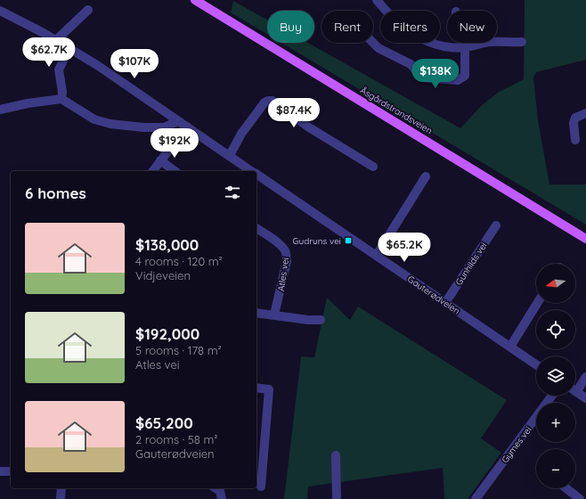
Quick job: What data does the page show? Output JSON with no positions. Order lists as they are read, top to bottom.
{
  "streets": {
    "main road": ["Åsgårdstrandsveien"],
    "street": [
      "Gunhilds vei",
      "Atles vei",
      "Gauterødveien",
      "Gymes vei"
    ]
  },
  "crossings": [
    ["Gunhilds vei", "Gauterødveien"]
  ],
  "places": {
    "transit": ["Gudruns vei"]
  },
  "north": "left",
  "page": {
    "chip": [
      "Buy",
      "Rent",
      "Filters",
      "New"
    ],
    "price": [
      "$62.7K",
      "$107K",
      "$138K",
      "$87.4K",
      "$192K",
      "$65.2K"
    ],
    "heading": "6 homes",
    "list": [
      {
        "name": "$138,000",
        "note": "4 rooms · 120 m² · Vidjeveien"
      },
      {
        "name": "$192,000",
        "note": "5 rooms · 178 m² · Atles vei"
      },
      {
        "name": "$65,200",
        "note": "2 rooms · 58 m² · Gauterødveien"
      }
    ],
    "map_buttons": ["+", "−"]
  }
}
